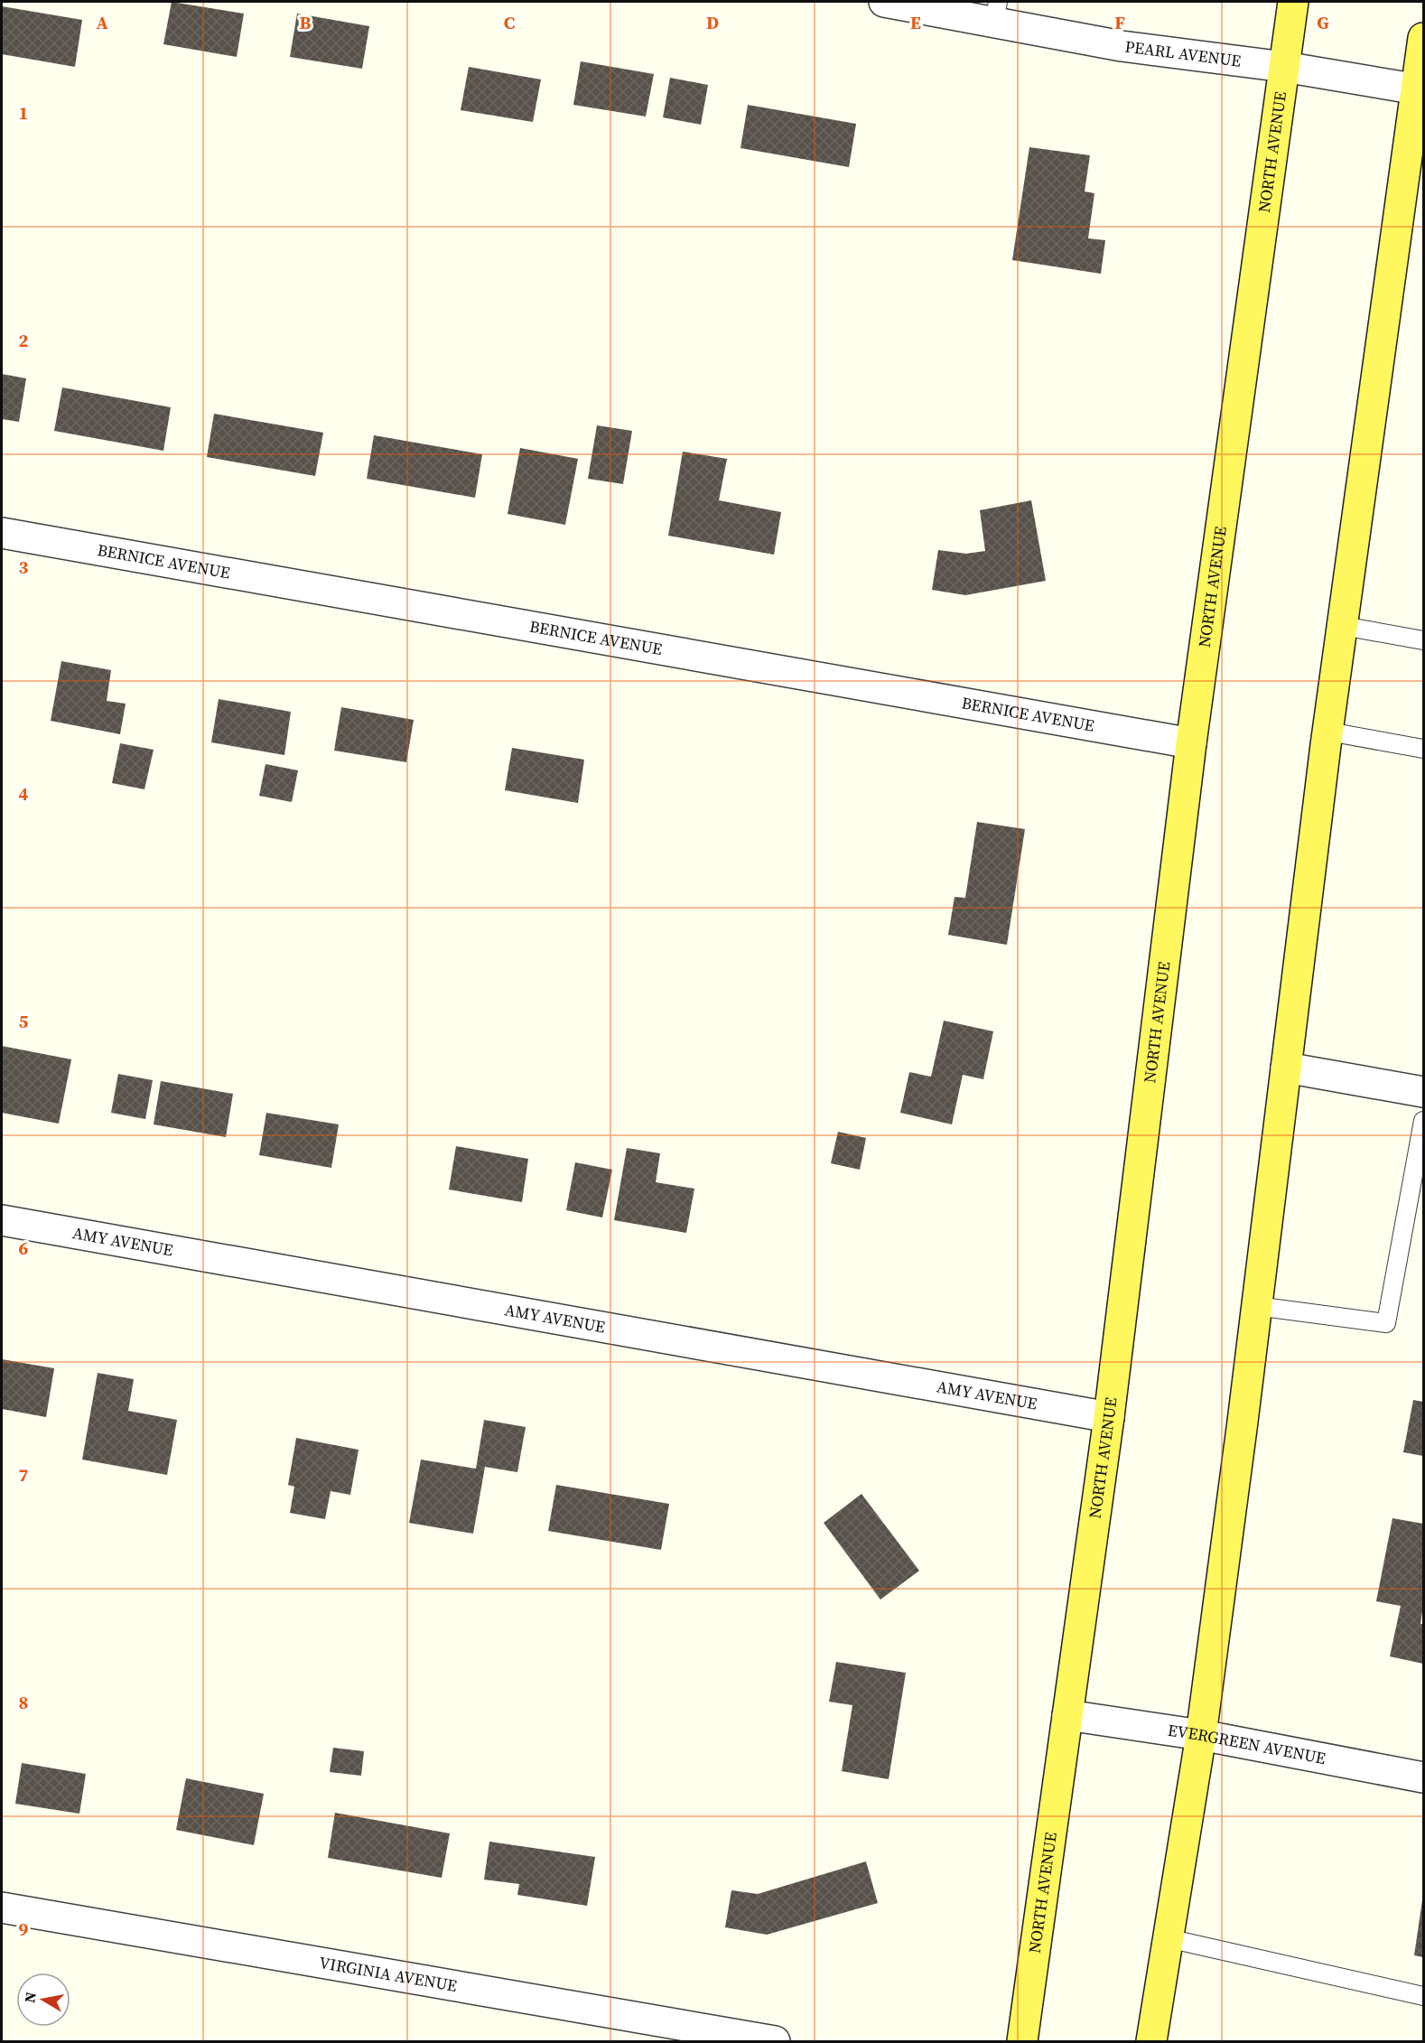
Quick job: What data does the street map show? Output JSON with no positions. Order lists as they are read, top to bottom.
{
  "streets": {
    "main road": ["NORTH AVENUE"],
    "street": [
      "PEARL AVENUE",
      "BERNICE AVENUE",
      "AMY AVENUE",
      "EVERGREEN AVENUE",
      "VIRGINIA AVENUE"
    ]
  },
  "crossings": [
    ["PEARL AVENUE", "NORTH AVENUE"],
    ["NORTH AVENUE", "BERNICE AVENUE"],
    ["NORTH AVENUE", "AMY AVENUE"],
    ["NORTH AVENUE", "EVERGREEN AVENUE"]
  ],
  "north": "left",
  "grid": {
    "columns": [
      "A",
      "B",
      "C",
      "D",
      "E",
      "F",
      "G"
    ],
    "rows": [
      "1",
      "2",
      "3",
      "4",
      "5",
      "6",
      "7",
      "8",
      "9"
    ]
  }
}
